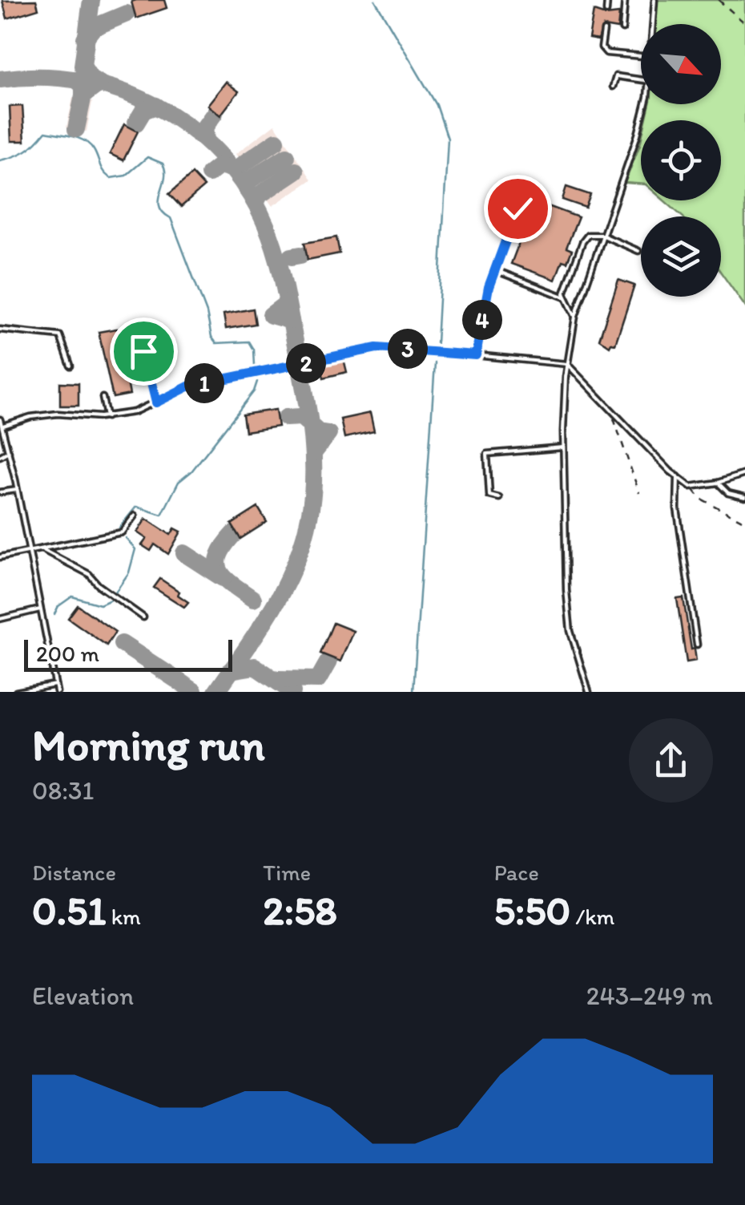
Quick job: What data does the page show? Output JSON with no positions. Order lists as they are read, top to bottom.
{
  "scale_bar": "200 m",
  "north": "bottom right",
  "page": {
    "pins": [
      "4",
      "3",
      "2",
      "1"
    ],
    "scale": "200 m",
    "heading": ["Morning run", "08:31"],
    "stats": [
      ["Distance", "0.51 km"],
      ["Time", "2:58"],
      ["Pace", "5:50 /km"]
    ],
    "chart": ["Elevation", "243–249 m"]
  }
}
